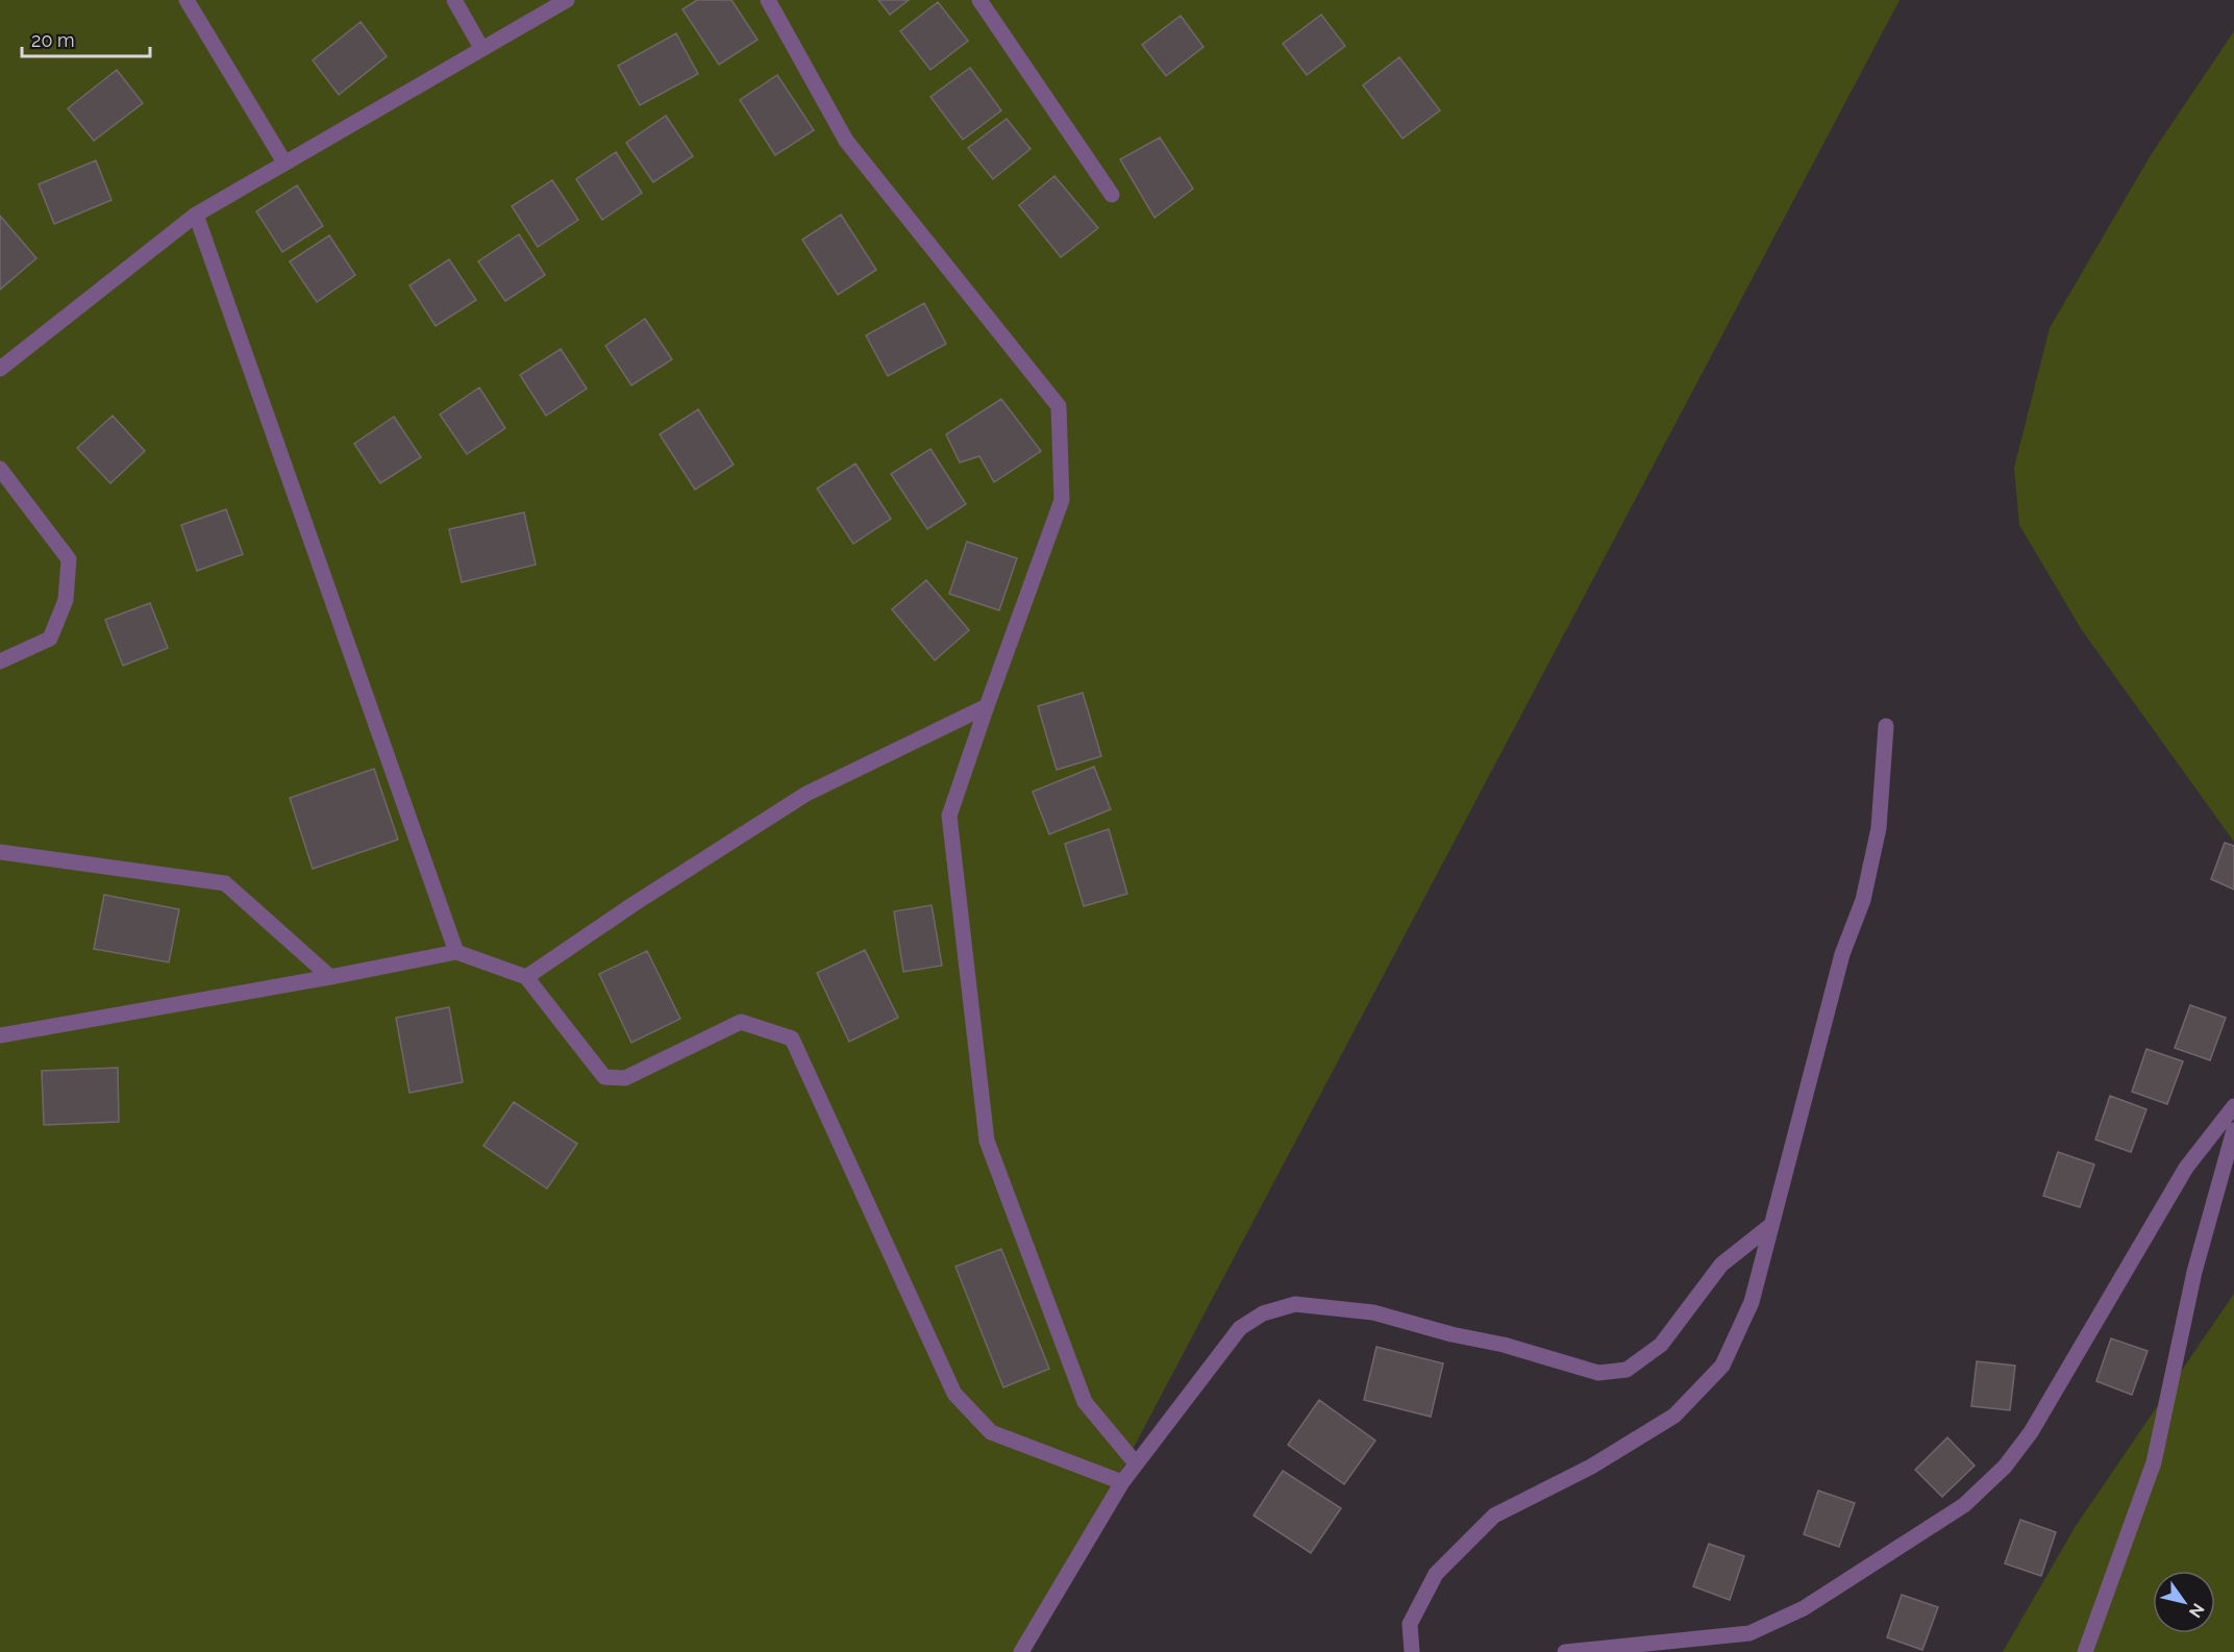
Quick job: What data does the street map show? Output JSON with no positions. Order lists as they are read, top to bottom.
{
  "scale_bar": "20 m",
  "north": "bottom right"
}
